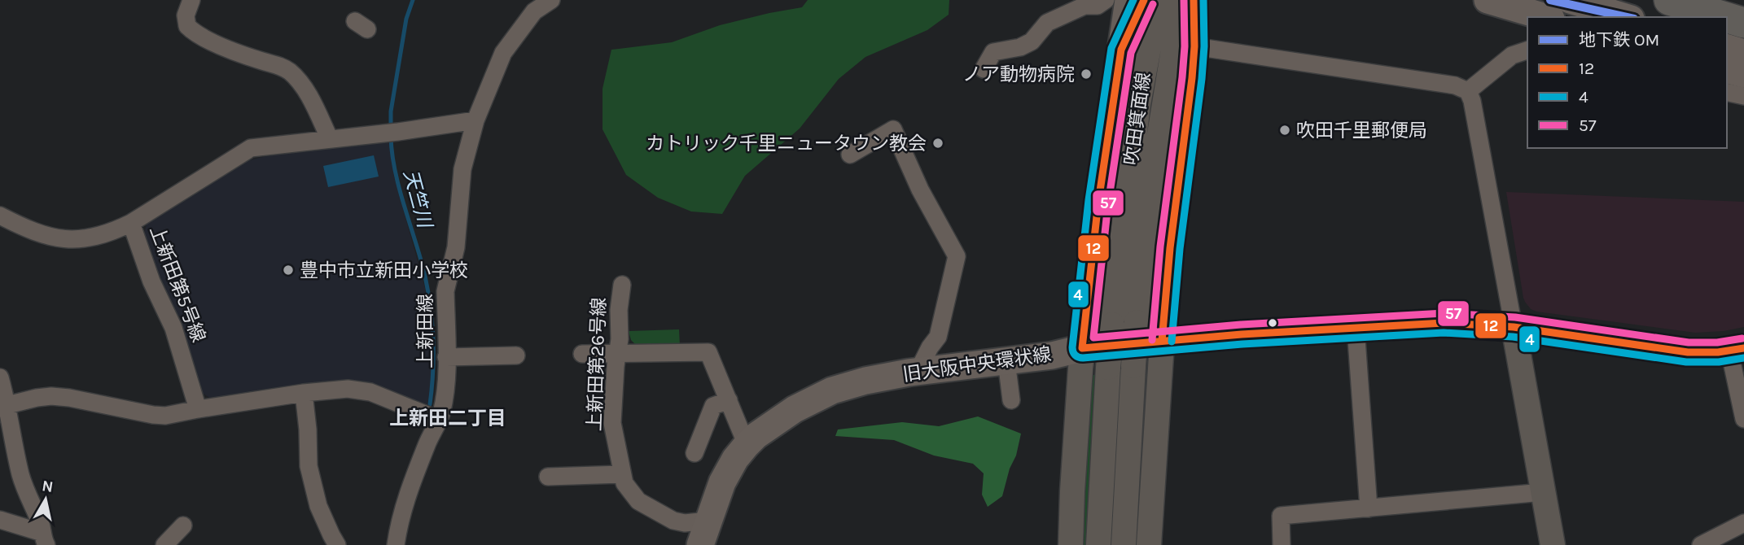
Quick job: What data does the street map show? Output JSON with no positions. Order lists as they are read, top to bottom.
{
  "streets": {
    "main road": ["吹田箕面線", "旧大阪中央環状線"],
    "street": ["上新田第5号線", "上新田線", "上新田第26号線"]
  },
  "crossings": [
    ["上新田第5号線", "上新田線"],
    ["上新田第26号線", "旧大阪中央環状線"]
  ],
  "districts": ["上新田二丁目"],
  "water": ["天竺川"],
  "places": [
    "ノア動物病院",
    "吹田千里郵便局",
    "カトリック千里ニュータウン教会",
    "豊中市立新田小学校"
  ],
  "lines": [
    "metro line OM",
    "transit line 12",
    "transit line 4",
    "transit line 57"
  ],
  "legend": [
    "地下鉄 OM",
    "12",
    "4",
    "57"
  ],
  "north": "top"
}
